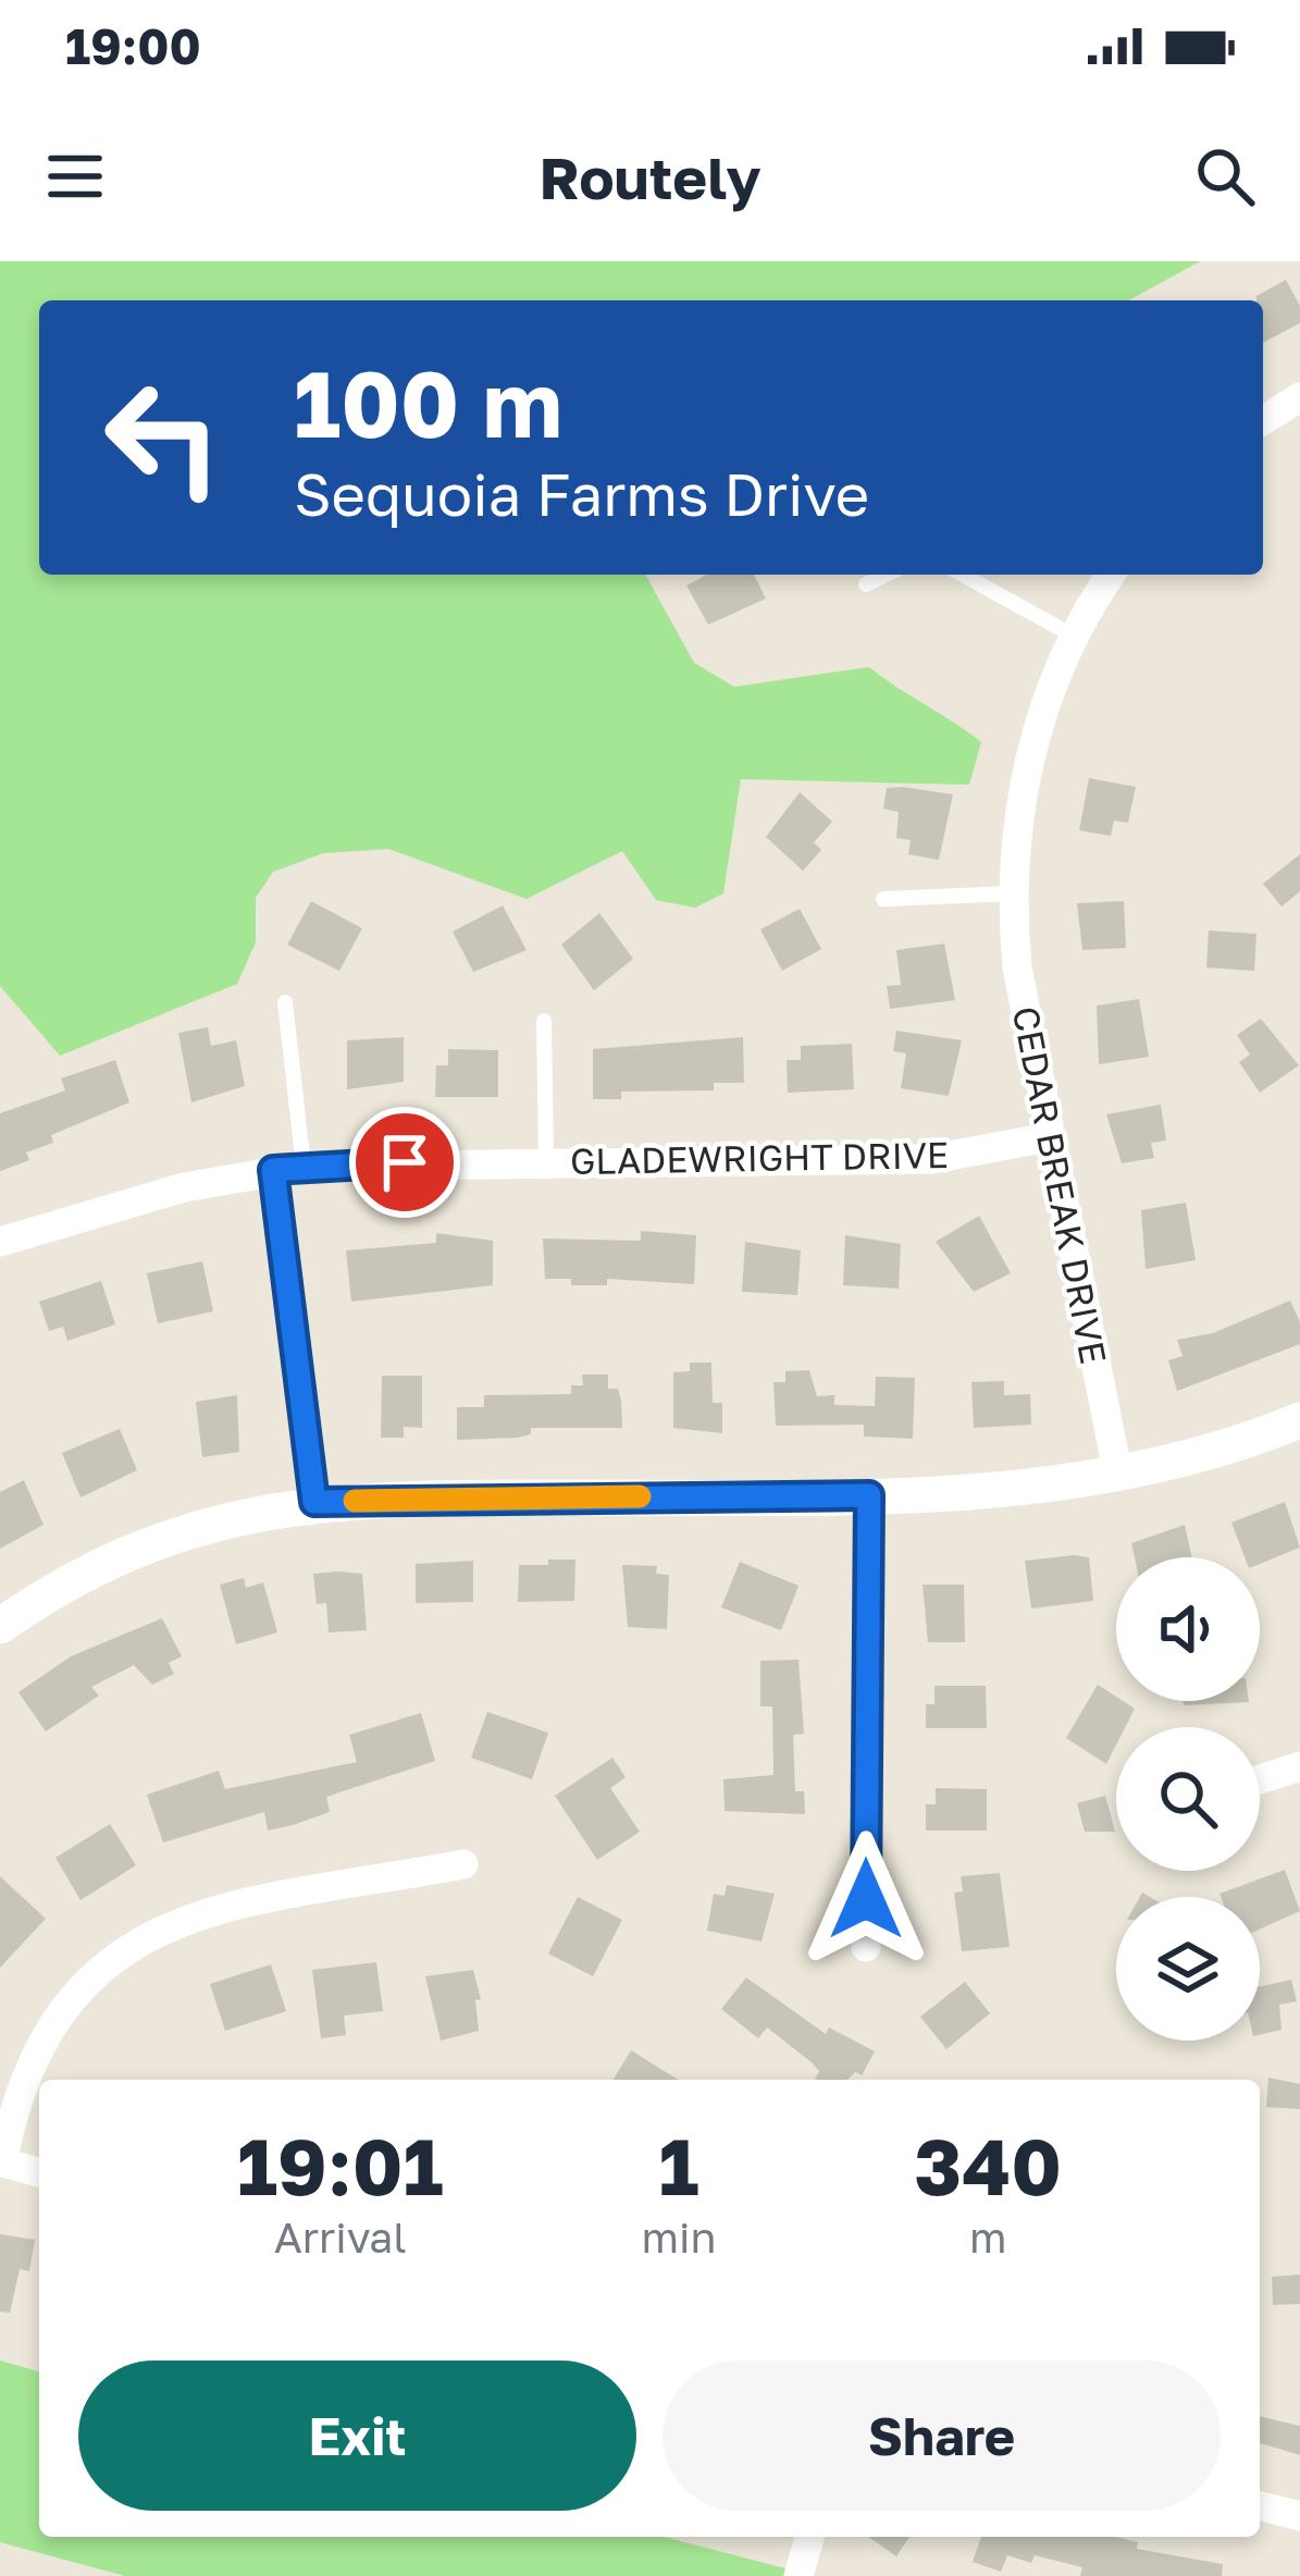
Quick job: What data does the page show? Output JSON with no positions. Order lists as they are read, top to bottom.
{
  "streets": {
    "street": ["GLADEWRIGHT DRIVE", "CEDAR BREAK DRIVE"]
  },
  "crossings": [
    ["GLADEWRIGHT DRIVE", "CEDAR BREAK DRIVE"]
  ],
  "page": {
    "status": "19:00",
    "header": "Routely",
    "turn": ["100 m", "Sequoia Farms Drive"],
    "eta": [
      "19:01",
      "Arrival",
      "1",
      "min",
      "340",
      "m"
    ],
    "buttons": ["Exit", "Share"]
  }
}
